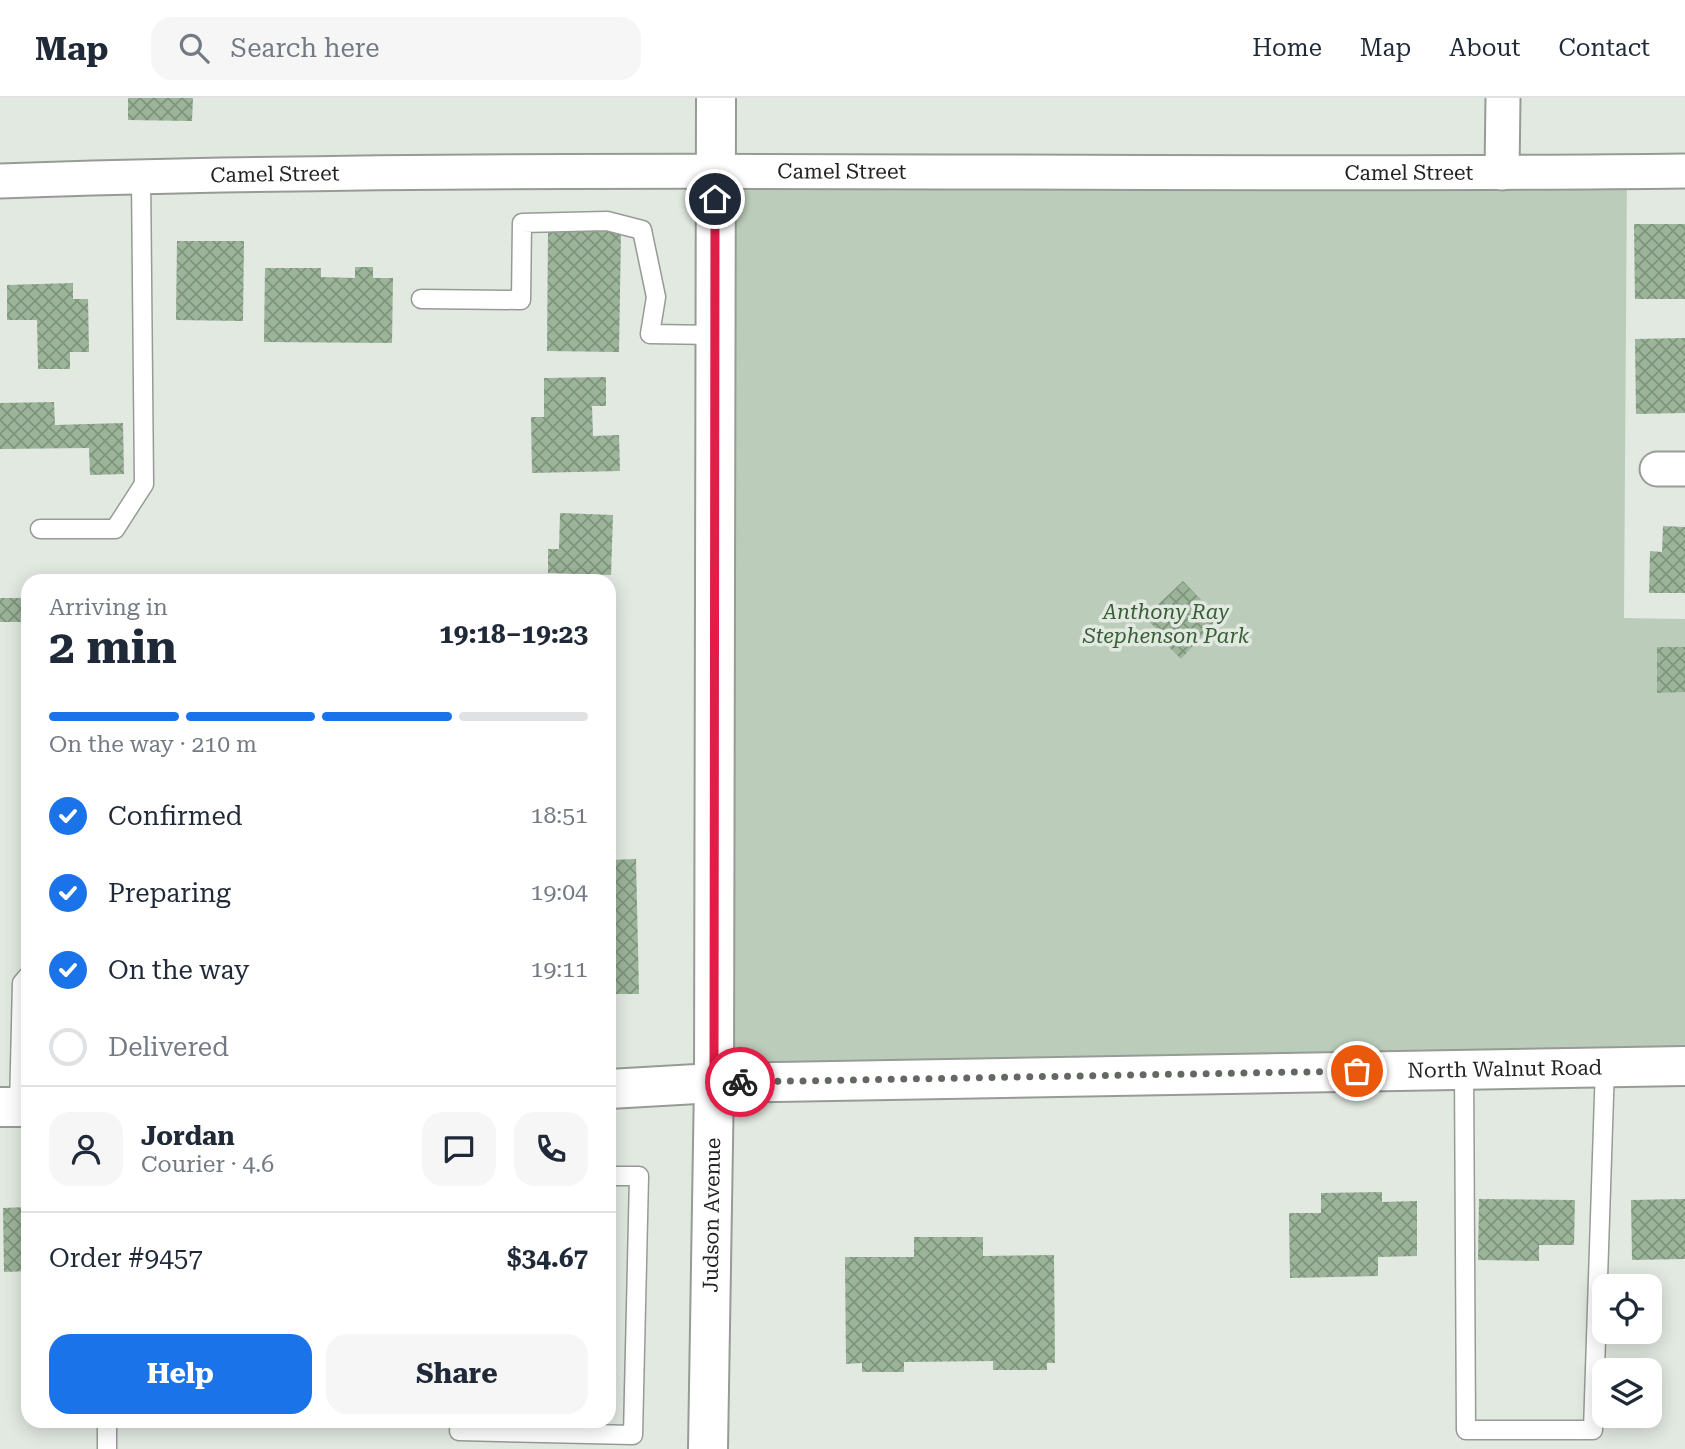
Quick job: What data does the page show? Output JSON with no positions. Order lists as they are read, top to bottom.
{
  "streets": {
    "street": ["Camel Street", "North Walnut Road", "Judson Avenue"]
  },
  "crossings": [
    ["Camel Street", "Judson Avenue"],
    ["North Walnut Road", "Judson Avenue"]
  ],
  "parks": ["Anthony Ray Stephenson Park"],
  "page": {
    "header": "Map",
    "search": "Search here",
    "nav": [
      "Home",
      "Map",
      "About",
      "Contact"
    ],
    "heading": ["2 min", "Arriving in", "19:18–19:23"],
    "panel": [
      "Jordan",
      "Courier · 4.6",
      "Order #9457",
      "$34.67"
    ],
    "bar": "On the way · 210 m",
    "list": [
      ["Confirmed", "18:51"],
      ["Preparing", "19:04"],
      ["On the way", "19:11"],
      "Delivered"
    ],
    "buttons": ["Help", "Share"]
  }
}
